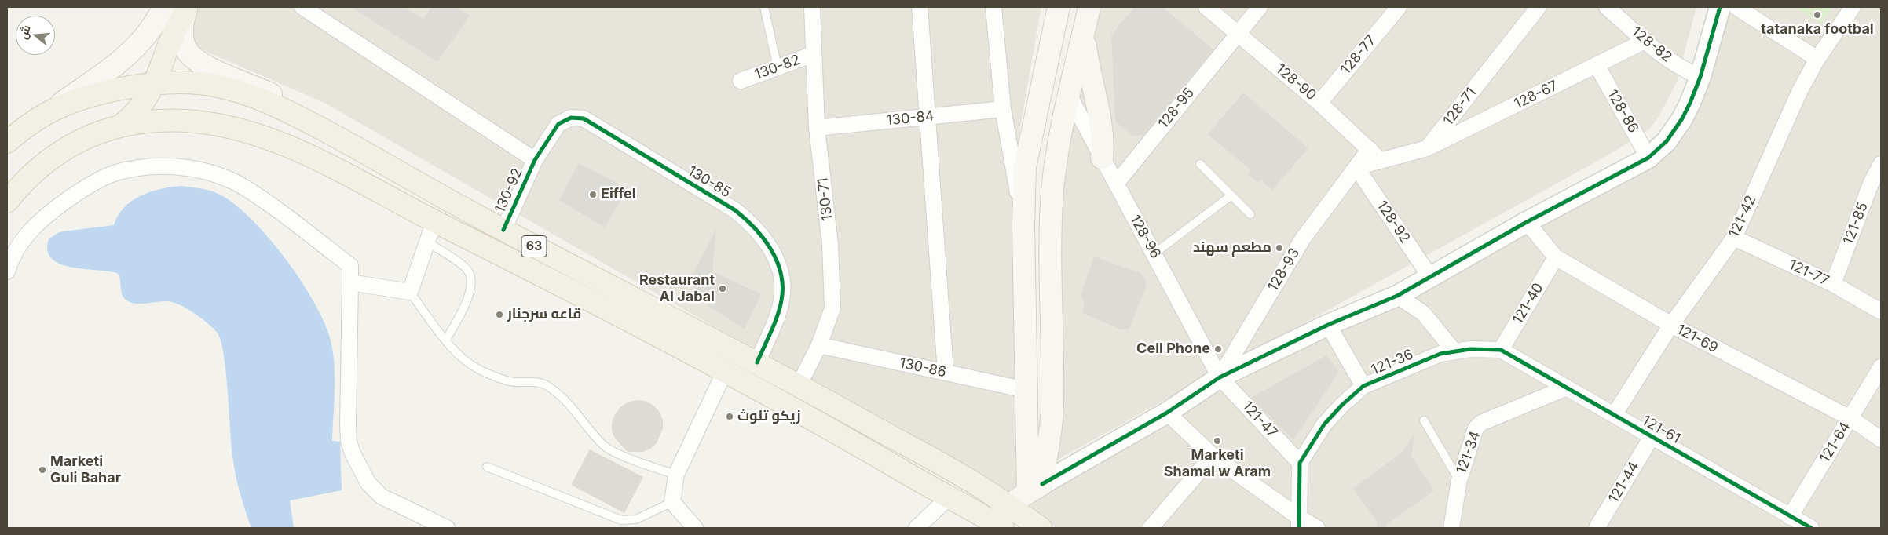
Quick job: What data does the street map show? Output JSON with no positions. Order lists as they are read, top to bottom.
{
  "streets": {
    "main road": ["63"],
    "street": [
      "128-82",
      "128-77",
      "130-82",
      "128-90",
      "128-67",
      "128-71",
      "128-95",
      "128-86",
      "130-84",
      "130-85",
      "130-92",
      "130-71",
      "121-42",
      "128-92",
      "121-85",
      "128-96",
      "128-93",
      "121-77",
      "121-40",
      "121-69",
      "121-36",
      "130-86",
      "121-47",
      "121-61",
      "121-64",
      "121-34",
      "121-44"
    ]
  },
  "crossings": [
    ["128-82", "128-67"],
    ["128-77", "128-90"],
    ["130-82", "130-71"],
    ["128-90", "128-95"],
    ["128-90", "128-93"],
    ["128-67", "128-71"],
    ["128-67", "128-86"],
    ["128-95", "128-96"],
    ["130-84", "130-71"],
    ["130-85", "130-92"],
    ["130-85", "63"],
    ["130-92", "63"],
    ["130-71", "63"],
    ["130-71", "130-86"],
    ["121-42", "121-77"],
    ["121-42", "121-69"],
    ["121-42", "121-61"],
    ["128-92", "128-93"],
    ["121-85", "121-77"],
    ["128-96", "128-93"],
    ["128-96", "121-47"],
    ["128-93", "121-47"],
    ["121-40", "121-69"],
    ["121-40", "121-36"],
    ["121-40", "121-61"],
    ["121-69", "121-64"],
    ["121-36", "121-47"],
    ["121-36", "121-61"],
    ["121-61", "121-64"],
    ["121-61", "121-34"],
    ["121-61", "121-44"]
  ],
  "places": [
    "tatanaka footbal",
    "Eiffel",
    "مطعم سهند",
    "Restaurant Al Jabal",
    "قاعه سرجنار",
    "Cell Phone",
    "زيكو تلوث",
    "Marketi Shamal w Aram",
    "Marketi Guli Bahar"
  ],
  "north": "left"
}
